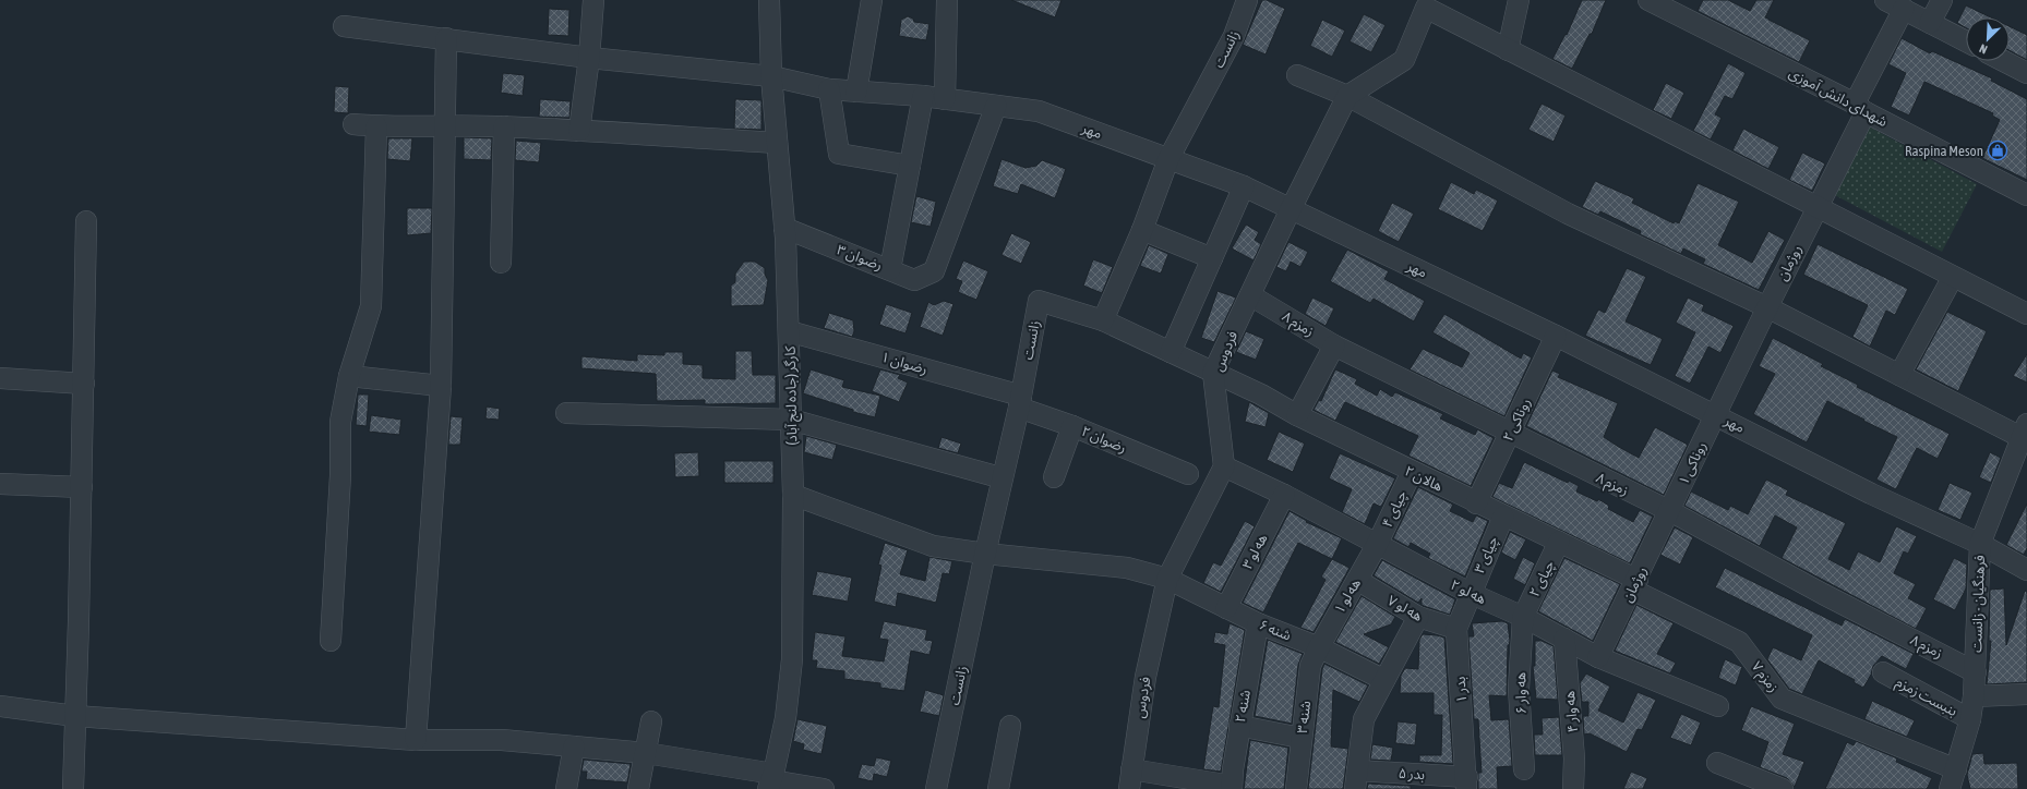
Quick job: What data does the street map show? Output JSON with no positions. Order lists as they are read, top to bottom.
{
  "streets": {
    "street": [
      "زانست",
      "شهدای دانش آموزی",
      "مهر",
      "رضوان ۳",
      "روژمان",
      "زمزم ۸",
      "فردوس",
      "رضوان ۱",
      "کارگر (جاده لنج آباد)",
      "روناکی ۲",
      "رضوان ۲",
      "روناکی ۱",
      "هالان ۲",
      "چیای ۴",
      "هه لو ۳",
      "چیای ۳",
      "چیای ۲",
      "هه لو ۲",
      "هه لو ۱",
      "فرهنگیان - زانست",
      "هه لو ۷",
      "شنه ۶",
      "زمزم ۷",
      "بدر ۱",
      "هه وار ۶",
      "بنبست زمزم",
      "شنه ۲",
      "هه وار ۴",
      "شنه ۳",
      "بدر ۵"
    ]
  },
  "crossings": [
    ["زانست", "مهر"],
    ["زانست", "رضوان ۱"],
    ["زانست", "رضوان ۲"],
    ["شهدای دانش آموزی", "روژمان"],
    ["مهر", "رضوان ۳"],
    ["مهر", "روژمان"],
    ["مهر", "فردوس"],
    ["مهر", "کارگر (جاده لنج آباد)"],
    ["مهر", "روناکی ۲"],
    ["مهر", "روناکی ۱"],
    ["مهر", "فرهنگیان - زانست"],
    ["رضوان ۳", "کارگر (جاده لنج آباد)"],
    ["روژمان", "زمزم ۸"],
    ["روژمان", "روناکی ۱"],
    ["روژمان", "هالان ۲"],
    ["روژمان", "هه لو ۲"],
    ["روژمان", "زمزم ۷"],
    ["زمزم ۸", "فردوس"],
    ["زمزم ۸", "روناکی ۲"],
    ["زمزم ۸", "روناکی ۱"],
    ["زمزم ۸", "فرهنگیان - زانست"],
    ["فردوس", "هالان ۲"],
    ["فردوس", "هه لو ۲"],
    ["فردوس", "شنه ۶"],
    ["رضوان ۱", "کارگر (جاده لنج آباد)"],
    ["رضوان ۱", "رضوان ۲"],
    ["روناکی ۲", "هالان ۲"],
    ["هالان ۲", "چیای ۴"],
    ["هالان ۲", "چیای ۳"],
    ["هالان ۲", "چیای ۲"],
    ["هالان ۲", "زمزم ۷"],
    ["چیای ۴", "هه لو ۲"],
    ["چیای ۴", "هه لو ۱"],
    ["هه لو ۳", "هه لو ۲"],
    ["هه لو ۳", "شنه ۶"],
    ["چیای ۳", "هه لو ۲"],
    ["چیای ۳", "بدر ۱"],
    ["چیای ۲", "هه لو ۲"],
    ["چیای ۲", "هه وار ۶"],
    ["هه لو ۲", "هه لو ۱"],
    ["هه لو ۲", "بدر ۱"],
    ["هه لو ۲", "هه وار ۶"],
    ["هه لو ۲", "هه وار ۴"],
    ["هه لو ۱", "هه لو ۷"],
    ["هه لو ۱", "شنه ۶"],
    ["هه لو ۱", "شنه ۳"],
    ["فرهنگیان - زانست", "زمزم ۷"],
    ["فرهنگیان - زانست", "بنبست زمزم"],
    ["هه لو ۷", "بدر ۱"],
    ["شنه ۶", "شنه ۲"],
    ["شنه ۶", "شنه ۳"],
    ["بدر ۱", "بدر ۵"]
  ],
  "places": {
    "shop": ["Raspina Meson"]
  },
  "north": "bottom left"
}
